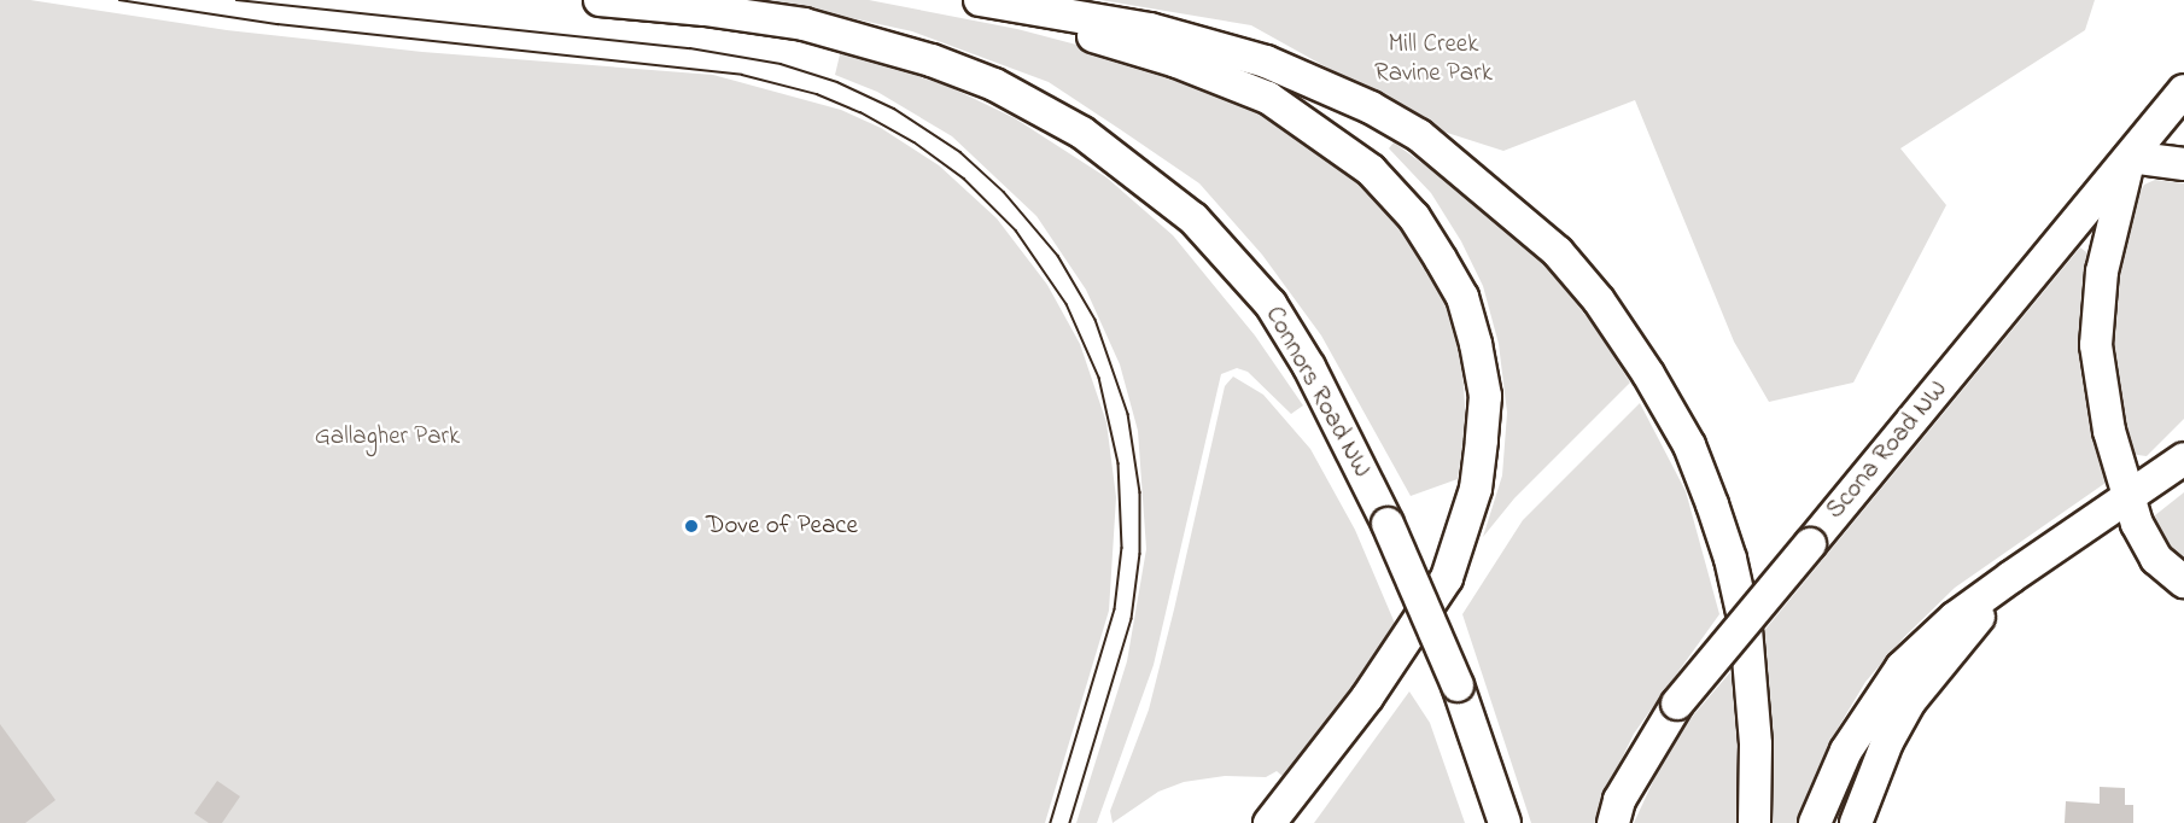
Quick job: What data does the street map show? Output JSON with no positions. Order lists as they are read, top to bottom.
{
  "streets": {
    "main road": ["Connors Road NW", "Scona Road NW"]
  },
  "parks": ["Mill Creek Ravine Park", "Gallagher Park"],
  "places": ["Dove of Peace"]
}
